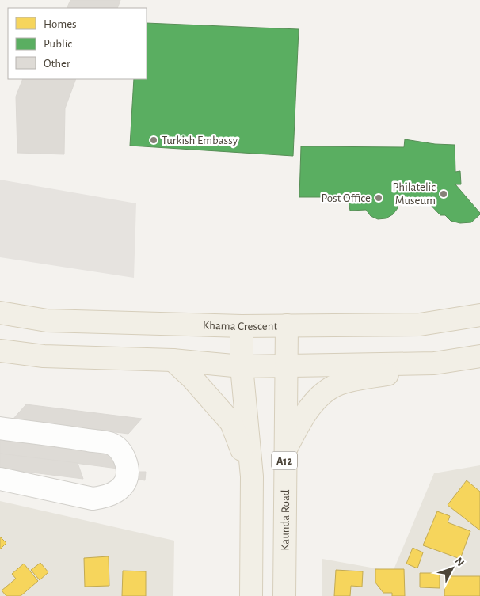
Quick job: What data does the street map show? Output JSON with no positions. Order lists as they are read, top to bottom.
{
  "streets": {
    "main road": ["Khama Crescent", "A12", "Kaunda Road"]
  },
  "crossings": [
    ["Khama Crescent", "Kaunda Road"]
  ],
  "places": ["Turkish Embassy", "Philatelic Museum", "Post Office"],
  "legend": ["Homes", "Public", "Other"],
  "north": "top right"
}
